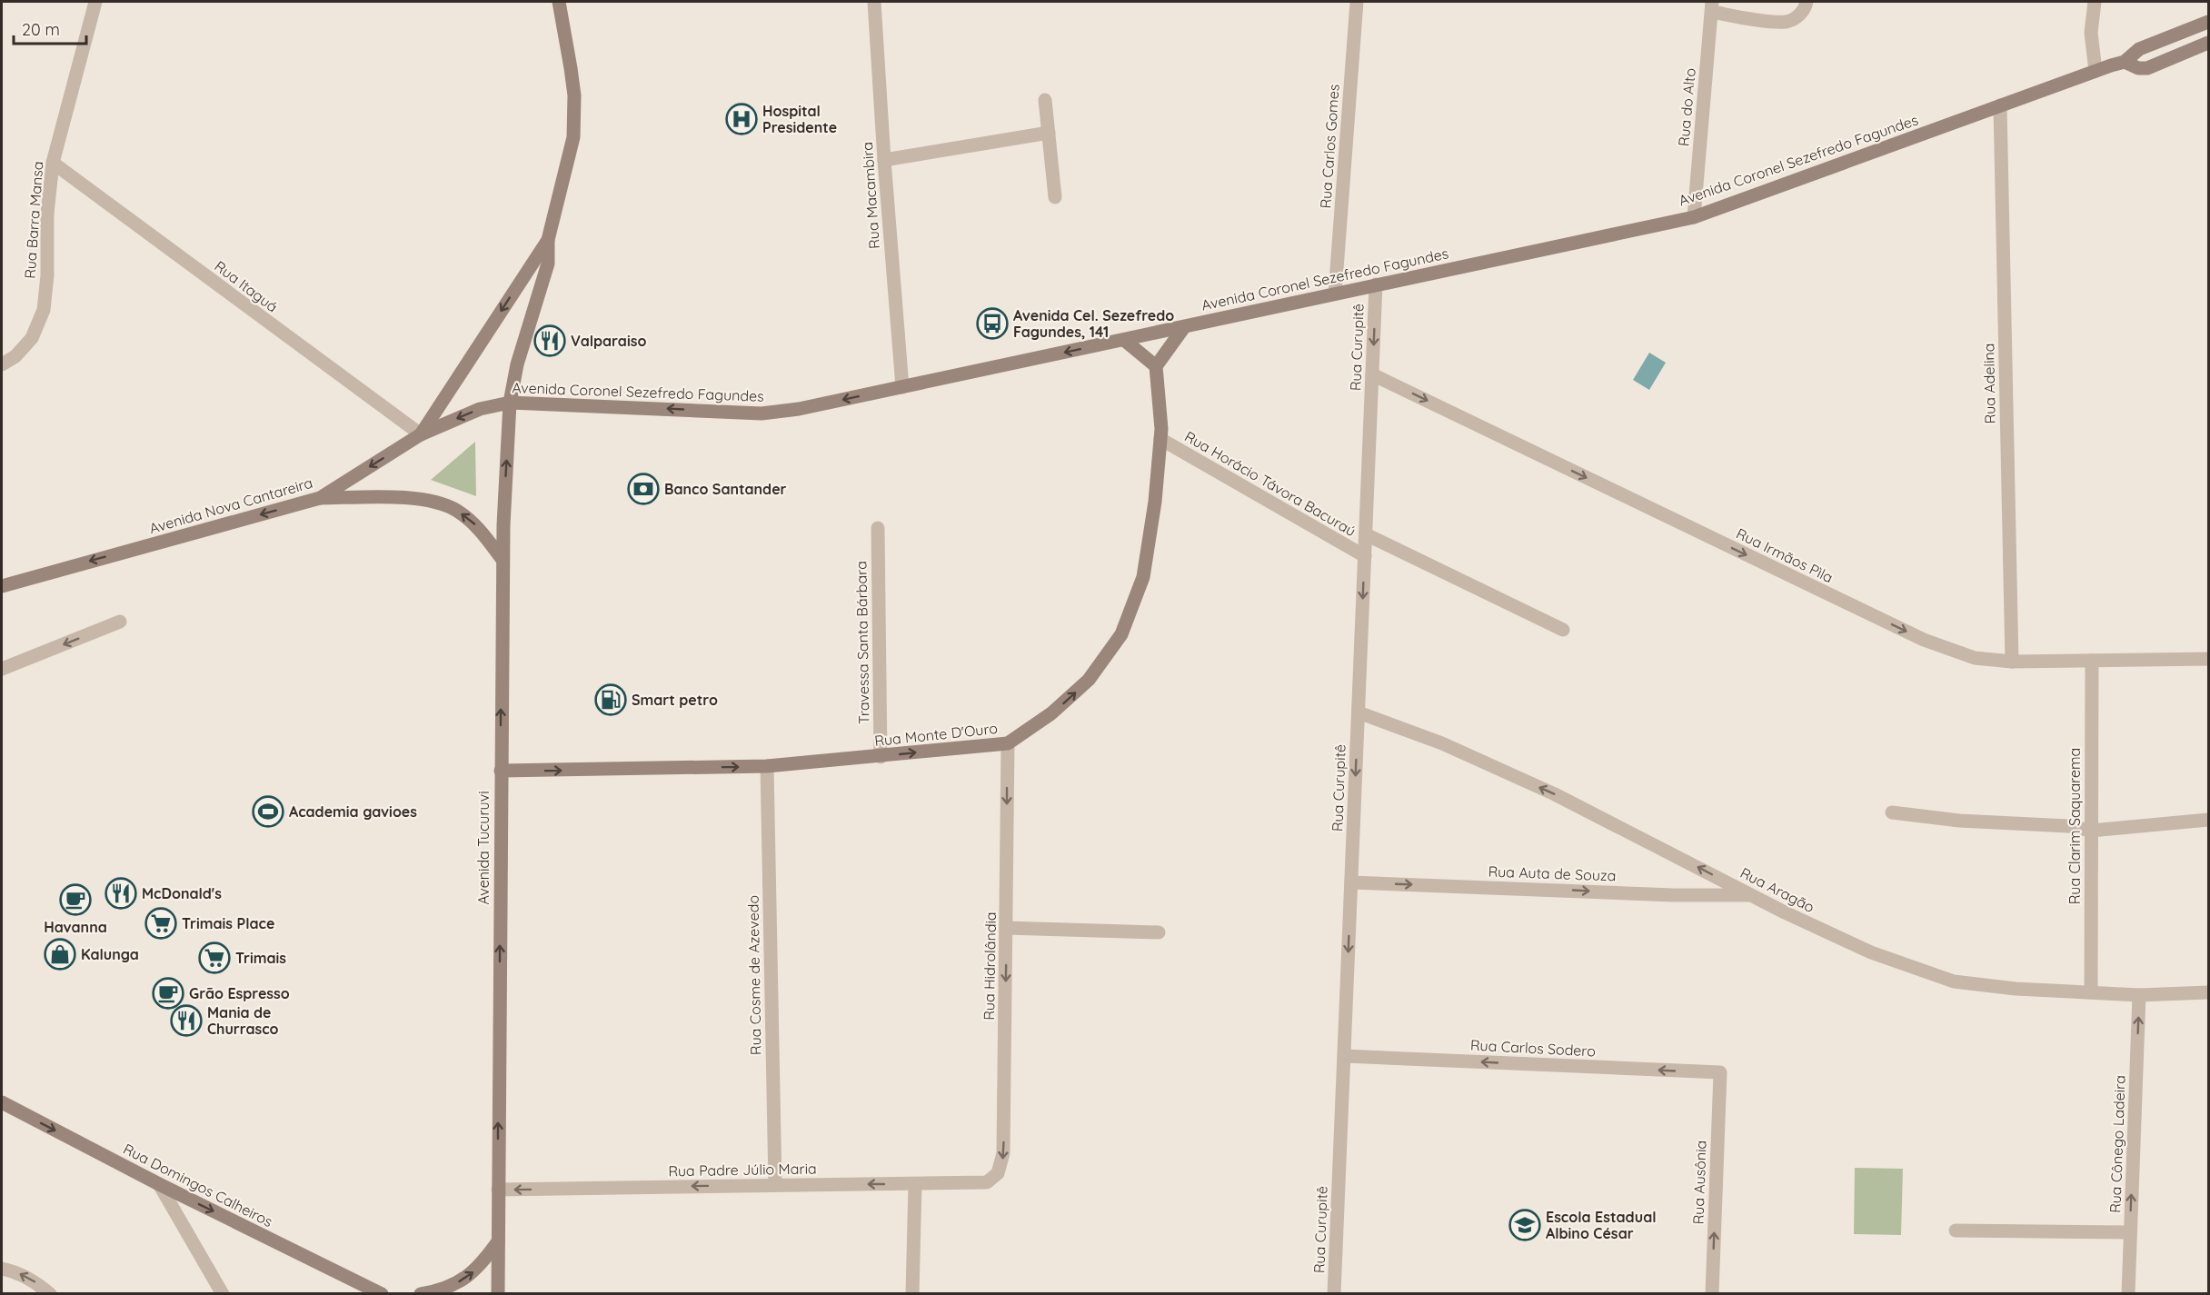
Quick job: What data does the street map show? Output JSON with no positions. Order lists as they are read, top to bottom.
{
  "streets": {
    "main road": [
      "Avenida Coronel Sezefredo Fagundes",
      "Avenida Nova Cantareira",
      "Rua Monte D'Ouro",
      "Avenida Tucuruvi",
      "Rua Domingos Calheiros"
    ],
    "street": [
      "Rua do Alto",
      "Rua Carlos Gomes",
      "Rua Macambira",
      "Rua Barra Mansa",
      "Rua Itaguá",
      "Rua Curupitê",
      "Rua Adelina",
      "Rua Horácio Távora Bacuraú",
      "Rua Irmãos Pìla",
      "Travessa Santa Bárbara",
      "Rua Clarim Saquarema",
      "Rua Auta de Souza",
      "Rua Aragão",
      "Rua Hidrolândia",
      "Rua Cosme de Azevedo",
      "Rua Carlos Sodero",
      "Rua Cônego Ladeira",
      "Rua Padre Júlio Maria",
      "Rua Ausônia"
    ]
  },
  "crossings": [
    ["Rua do Alto", "Avenida Coronel Sezefredo Fagundes"],
    ["Rua Carlos Gomes", "Avenida Coronel Sezefredo Fagundes"],
    ["Avenida Coronel Sezefredo Fagundes", "Rua Macambira"],
    ["Avenida Coronel Sezefredo Fagundes", "Rua Itaguá"],
    ["Avenida Coronel Sezefredo Fagundes", "Rua Curupitê"],
    ["Avenida Coronel Sezefredo Fagundes", "Rua Adelina"],
    ["Avenida Coronel Sezefredo Fagundes", "Avenida Nova Cantareira"],
    ["Avenida Coronel Sezefredo Fagundes", "Avenida Tucuruvi"],
    ["Rua Barra Mansa", "Rua Itaguá"],
    ["Rua Itaguá", "Avenida Nova Cantareira"],
    ["Rua Curupitê", "Rua Horácio Távora Bacuraú"],
    ["Rua Curupitê", "Rua Irmãos Pìla"],
    ["Rua Curupitê", "Rua Auta de Souza"],
    ["Rua Curupitê", "Rua Aragão"],
    ["Rua Curupitê", "Rua Carlos Sodero"],
    ["Rua Adelina", "Rua Irmãos Pìla"],
    ["Rua Horácio Távora Bacuraú", "Rua Monte D'Ouro"],
    ["Avenida Nova Cantareira", "Avenida Tucuruvi"],
    ["Rua Irmãos Pìla", "Rua Clarim Saquarema"],
    ["Travessa Santa Bárbara", "Rua Monte D'Ouro"],
    ["Rua Monte D'Ouro", "Avenida Tucuruvi"],
    ["Rua Monte D'Ouro", "Rua Hidrolândia"],
    ["Rua Monte D'Ouro", "Rua Cosme de Azevedo"],
    ["Rua Clarim Saquarema", "Rua Aragão"],
    ["Avenida Tucuruvi", "Rua Padre Júlio Maria"],
    ["Rua Auta de Souza", "Rua Aragão"],
    ["Rua Aragão", "Rua Cônego Ladeira"],
    ["Rua Hidrolândia", "Rua Padre Júlio Maria"],
    ["Rua Cosme de Azevedo", "Rua Padre Júlio Maria"],
    ["Rua Carlos Sodero", "Rua Ausônia"]
  ],
  "one_way": [
    "Avenida Coronel Sezefredo Fagundes",
    "Rua Curupitê",
    "Avenida Nova Cantareira",
    "Rua Irmãos Pìla",
    "Rua Monte D'Ouro",
    "Avenida Tucuruvi",
    "Rua Auta de Souza",
    "Rua Aragão",
    "Rua Hidrolândia",
    "Rua Carlos Sodero",
    "Rua Cônego Ladeira",
    "Rua Padre Júlio Maria",
    "Rua Ausônia",
    "Rua Domingos Calheiros"
  ],
  "places": {
    "hospital": ["Hospital Presidente"],
    "bus stop": ["Avenida Cel. Sezefredo Fagundes, 141"],
    "restaurant": ["Valparaiso", "McDonald's", "Mania de Churrasco"],
    "bank": ["Banco Santander"],
    "fuel station": ["Smart petro"],
    "sports": ["Academia gavioes"],
    "cafe": ["Havanna", "Grão Espresso"],
    "supermarket": ["Trimais Place", "Trimais"],
    "shop": ["Kalunga"],
    "school or university": ["Escola Estadual Albino César"]
  },
  "scale_bar": "20 m"
}
